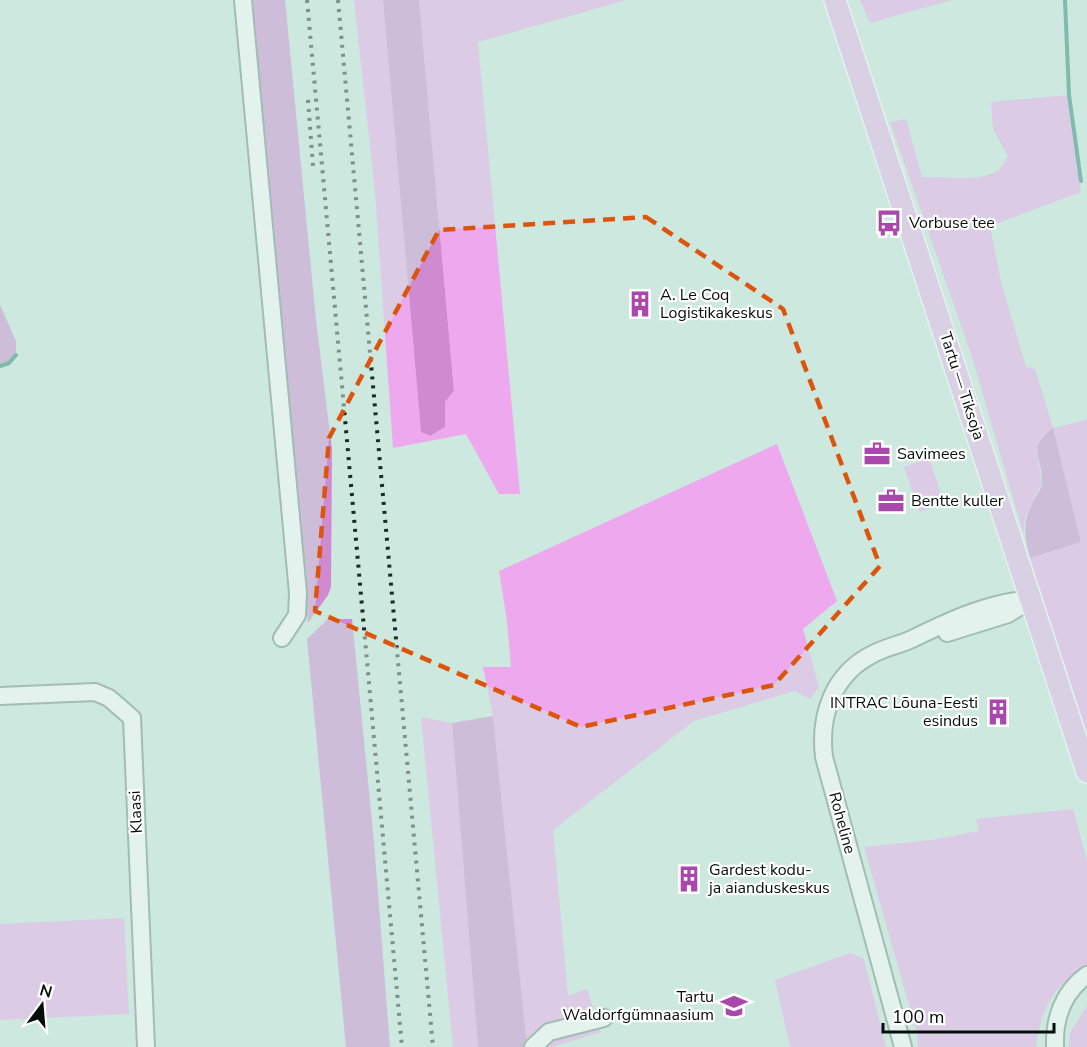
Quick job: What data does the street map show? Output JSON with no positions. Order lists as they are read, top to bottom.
{
  "streets": {
    "main road": ["Tartu — Tiksoja"],
    "street": ["Klaasi", "Roheline"]
  },
  "crossings": [
    ["Tartu — Tiksoja", "Roheline"]
  ],
  "places": {
    "bus stop": ["Vorbuse tee"],
    "building": ["A. Le Coq Logistikakeskus", "INTRAC Lõuna-Eesti esindus", "Gardest kodu- ja aianduskeskus"],
    "office": ["Savimees", "Bentte kuller"],
    "school or university": ["Tartu Waldorfgümnaasium"]
  },
  "scale_bar": "100 m",
  "north": "top"
}
